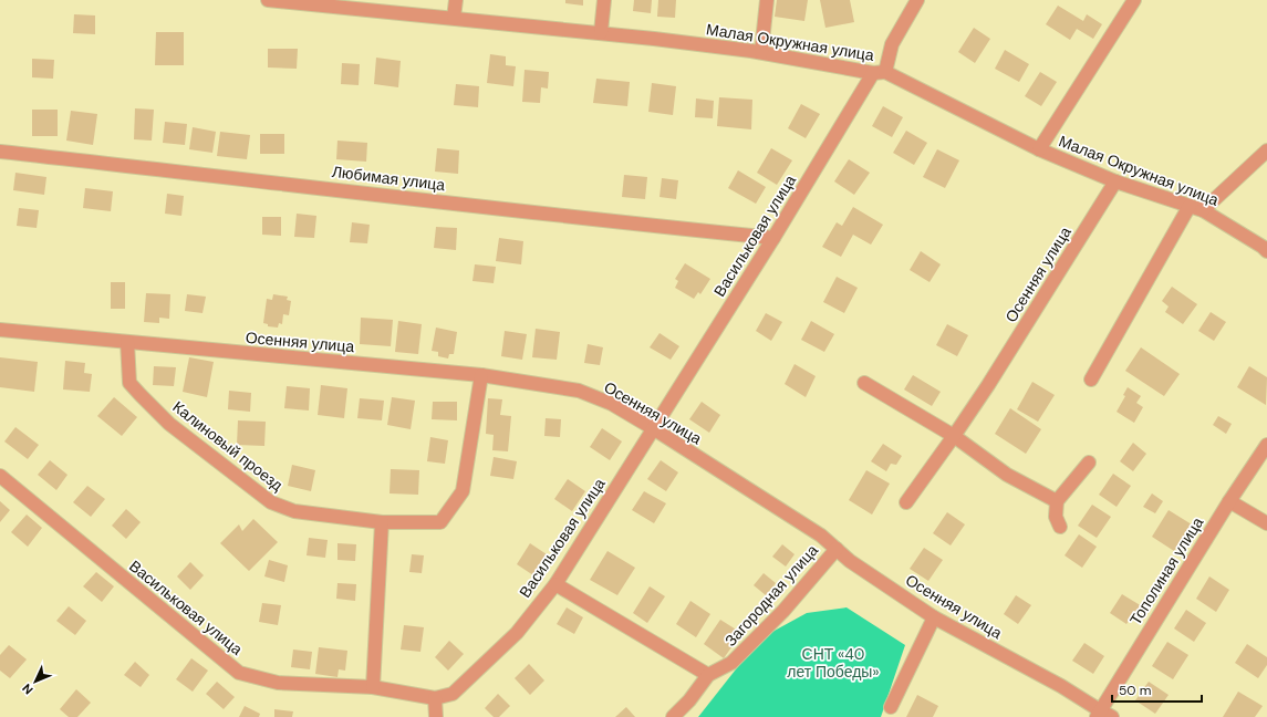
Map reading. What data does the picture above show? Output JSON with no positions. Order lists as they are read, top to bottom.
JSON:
{
  "streets": {
    "street": [
      "Малая Окружная улица",
      "Любимая улица",
      "Васильковая улица",
      "Осенняя улица",
      "Калиновый проезд",
      "Тополиная улица",
      "Загородная улица"
    ]
  },
  "crossings": [
    ["Малая Окружная улица", "Васильковая улица"],
    ["Малая Окружная улица", "Осенняя улица"],
    ["Любимая улица", "Васильковая улица"],
    ["Васильковая улица", "Осенняя улица"],
    ["Осенняя улица", "Калиновый проезд"],
    ["Осенняя улица", "Тополиная улица"],
    ["Осенняя улица", "Загородная улица"]
  ],
  "parks": ["СНТ «40 лет Победы»"],
  "scale_bar": "50 m",
  "north": "bottom left"
}
